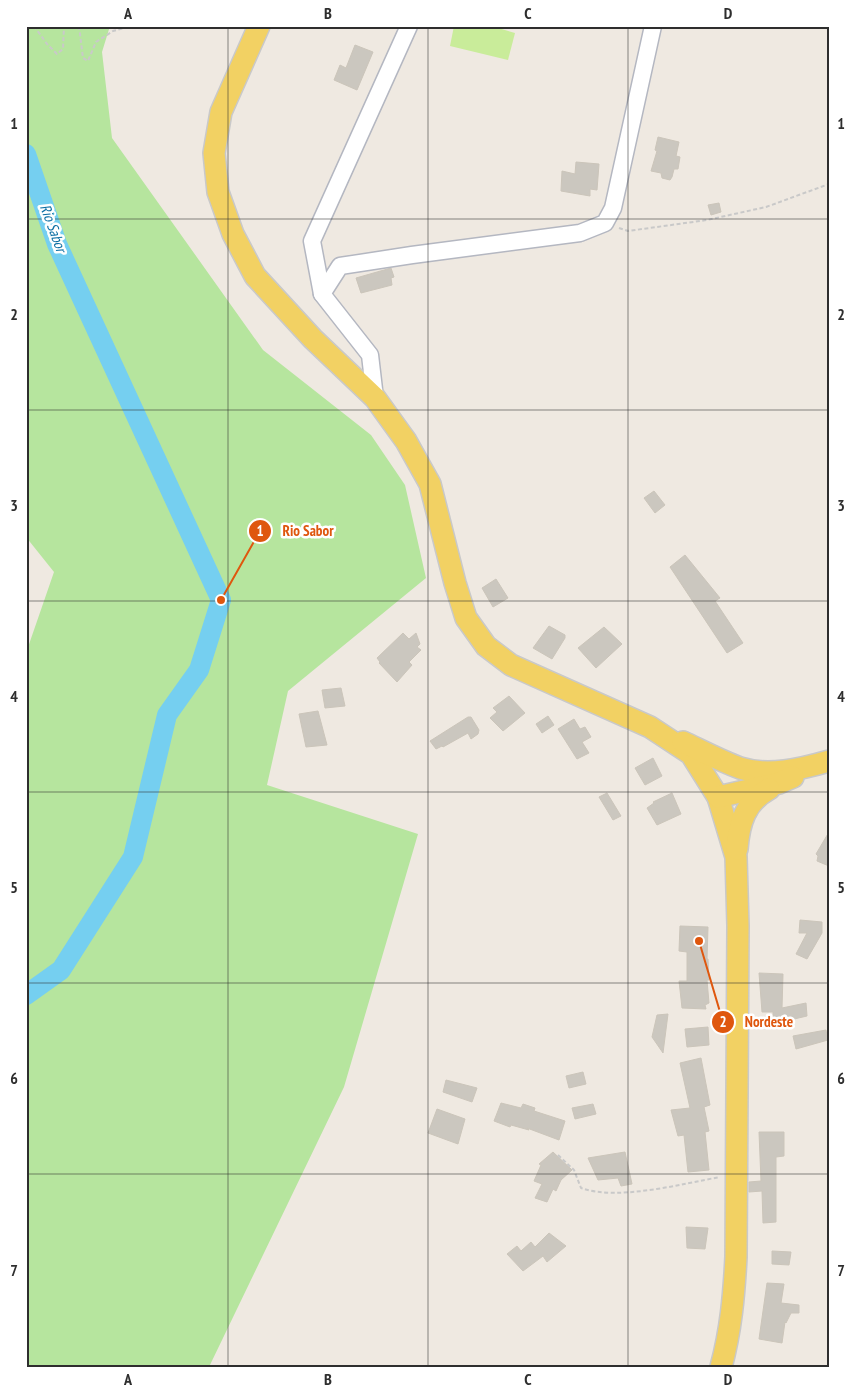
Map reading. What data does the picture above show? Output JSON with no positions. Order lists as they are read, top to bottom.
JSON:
{
  "water": ["Rio Sabor"],
  "places": ["Rio Sabor", "Nordeste"],
  "grid": {
    "columns": [
      "A",
      "B",
      "C",
      "D"
    ],
    "rows": [
      "1",
      "2",
      "3",
      "4",
      "5",
      "6",
      "7"
    ]
  }
}
